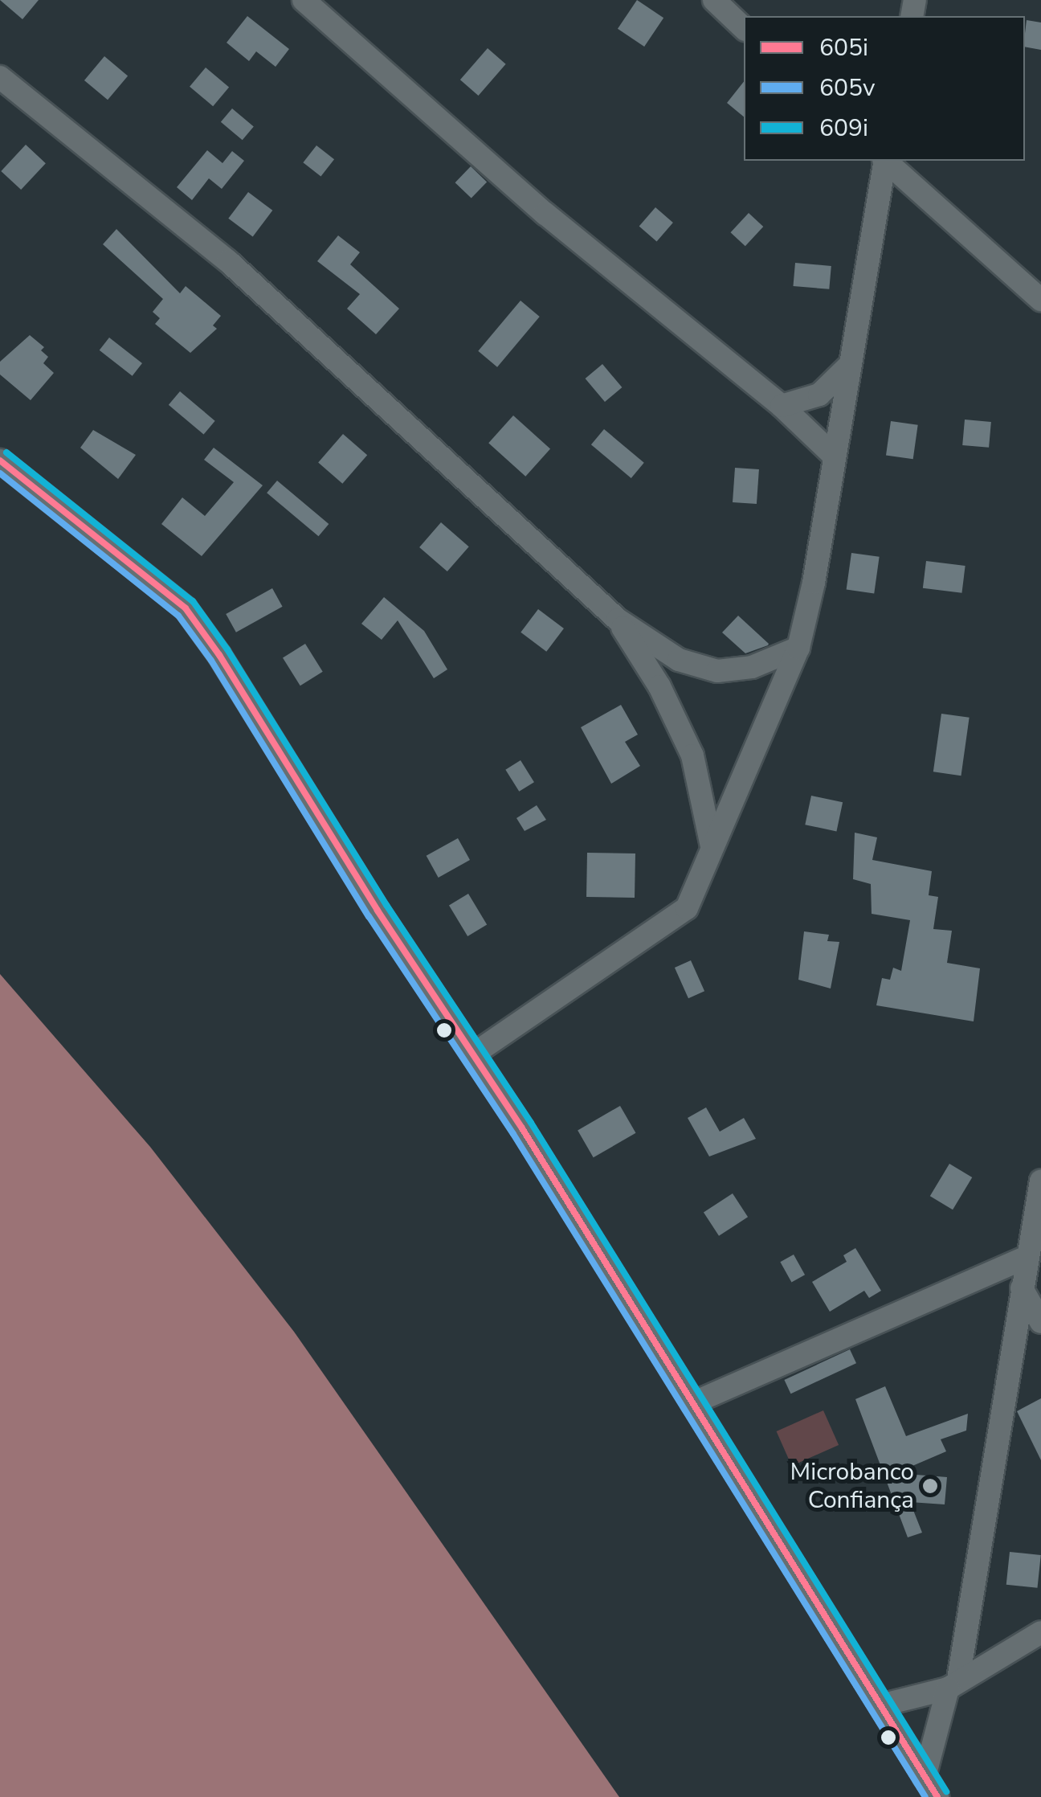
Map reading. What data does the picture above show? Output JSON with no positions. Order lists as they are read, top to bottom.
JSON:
{
  "places": ["Microbanco Confiança"],
  "lines": ["transit line 609i", "transit line 605i", "transit line 605v"],
  "legend": ["605i", "605v", "609i"]
}
